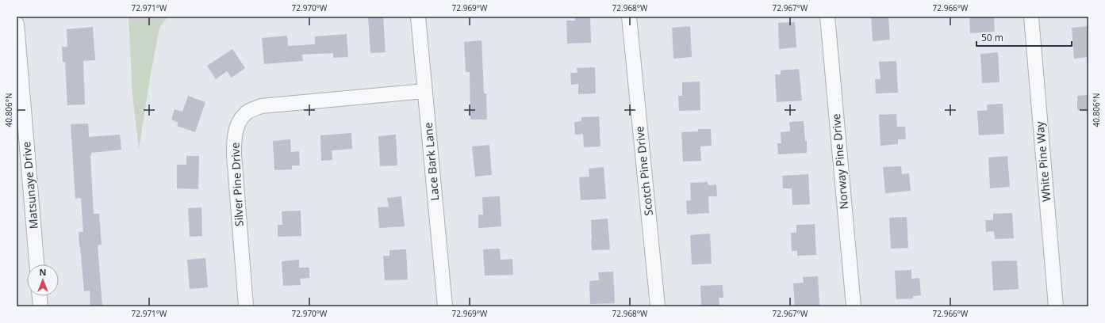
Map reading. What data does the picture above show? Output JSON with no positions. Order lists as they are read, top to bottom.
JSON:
{
  "streets": {
    "street": [
      "Lace Bark Lane",
      "Norway Pine Drive",
      "White Pine Way",
      "Scotch Pine Drive",
      "Silver Pine Drive",
      "Matsunaye Drive"
    ]
  },
  "crossings": [
    ["Lace Bark Lane", "Silver Pine Drive"]
  ],
  "scale_bar": "50 m",
  "north": "top",
  "coordinates": [
    "72.971°W",
    "72.970°W",
    "72.969°W",
    "72.968°W",
    "72.967°W",
    "72.966°W",
    "40.806°N"
  ]
}
